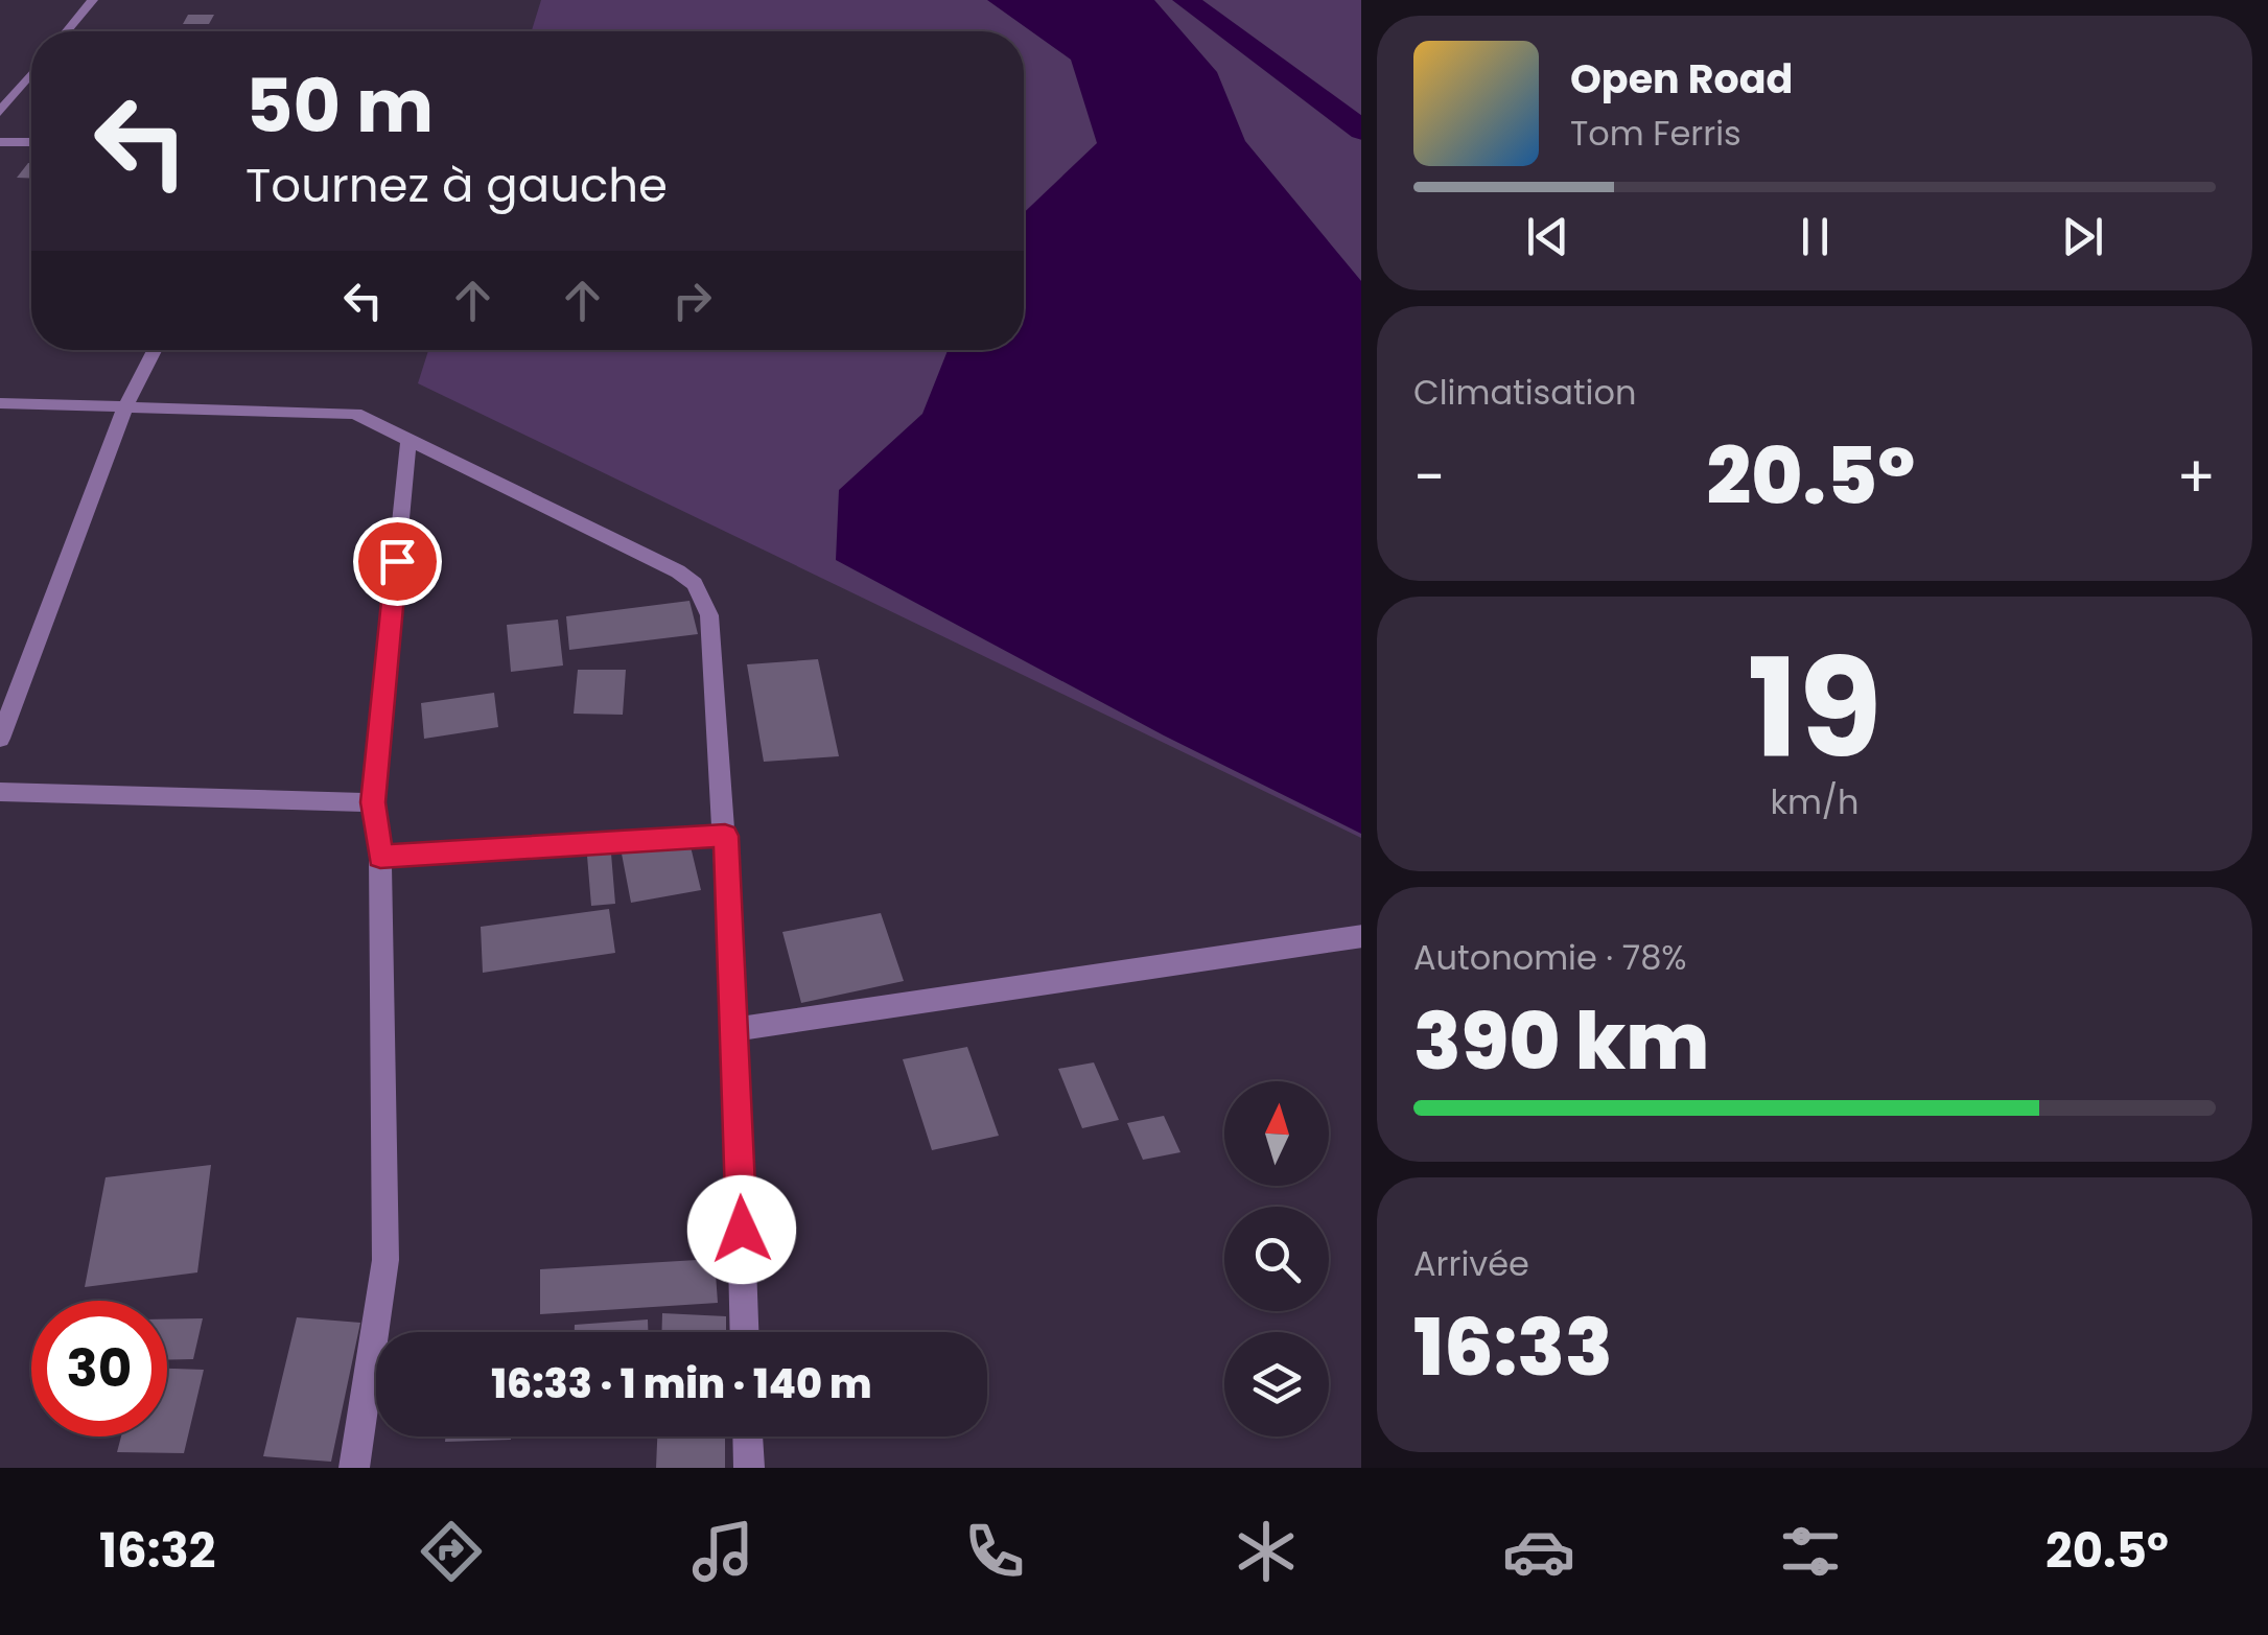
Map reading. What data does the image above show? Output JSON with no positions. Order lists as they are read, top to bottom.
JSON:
{
  "north": "top",
  "page": {
    "turn": ["50 m", "Tournez à gauche"],
    "song": ["Open Road", "Tom Ferris"],
    "tile": [
      "Climatisation",
      ["19", "km/h"],
      ["Autonomie · 78%", "390 km"],
      ["Arrivée", "16:33"]
    ],
    "heat": ["−", "20.5°", "+"],
    "limit": "30",
    "trip": "16:33 · 1 min · 140 m",
    "tabs": ["16:32", "20.5°"]
  }
}
